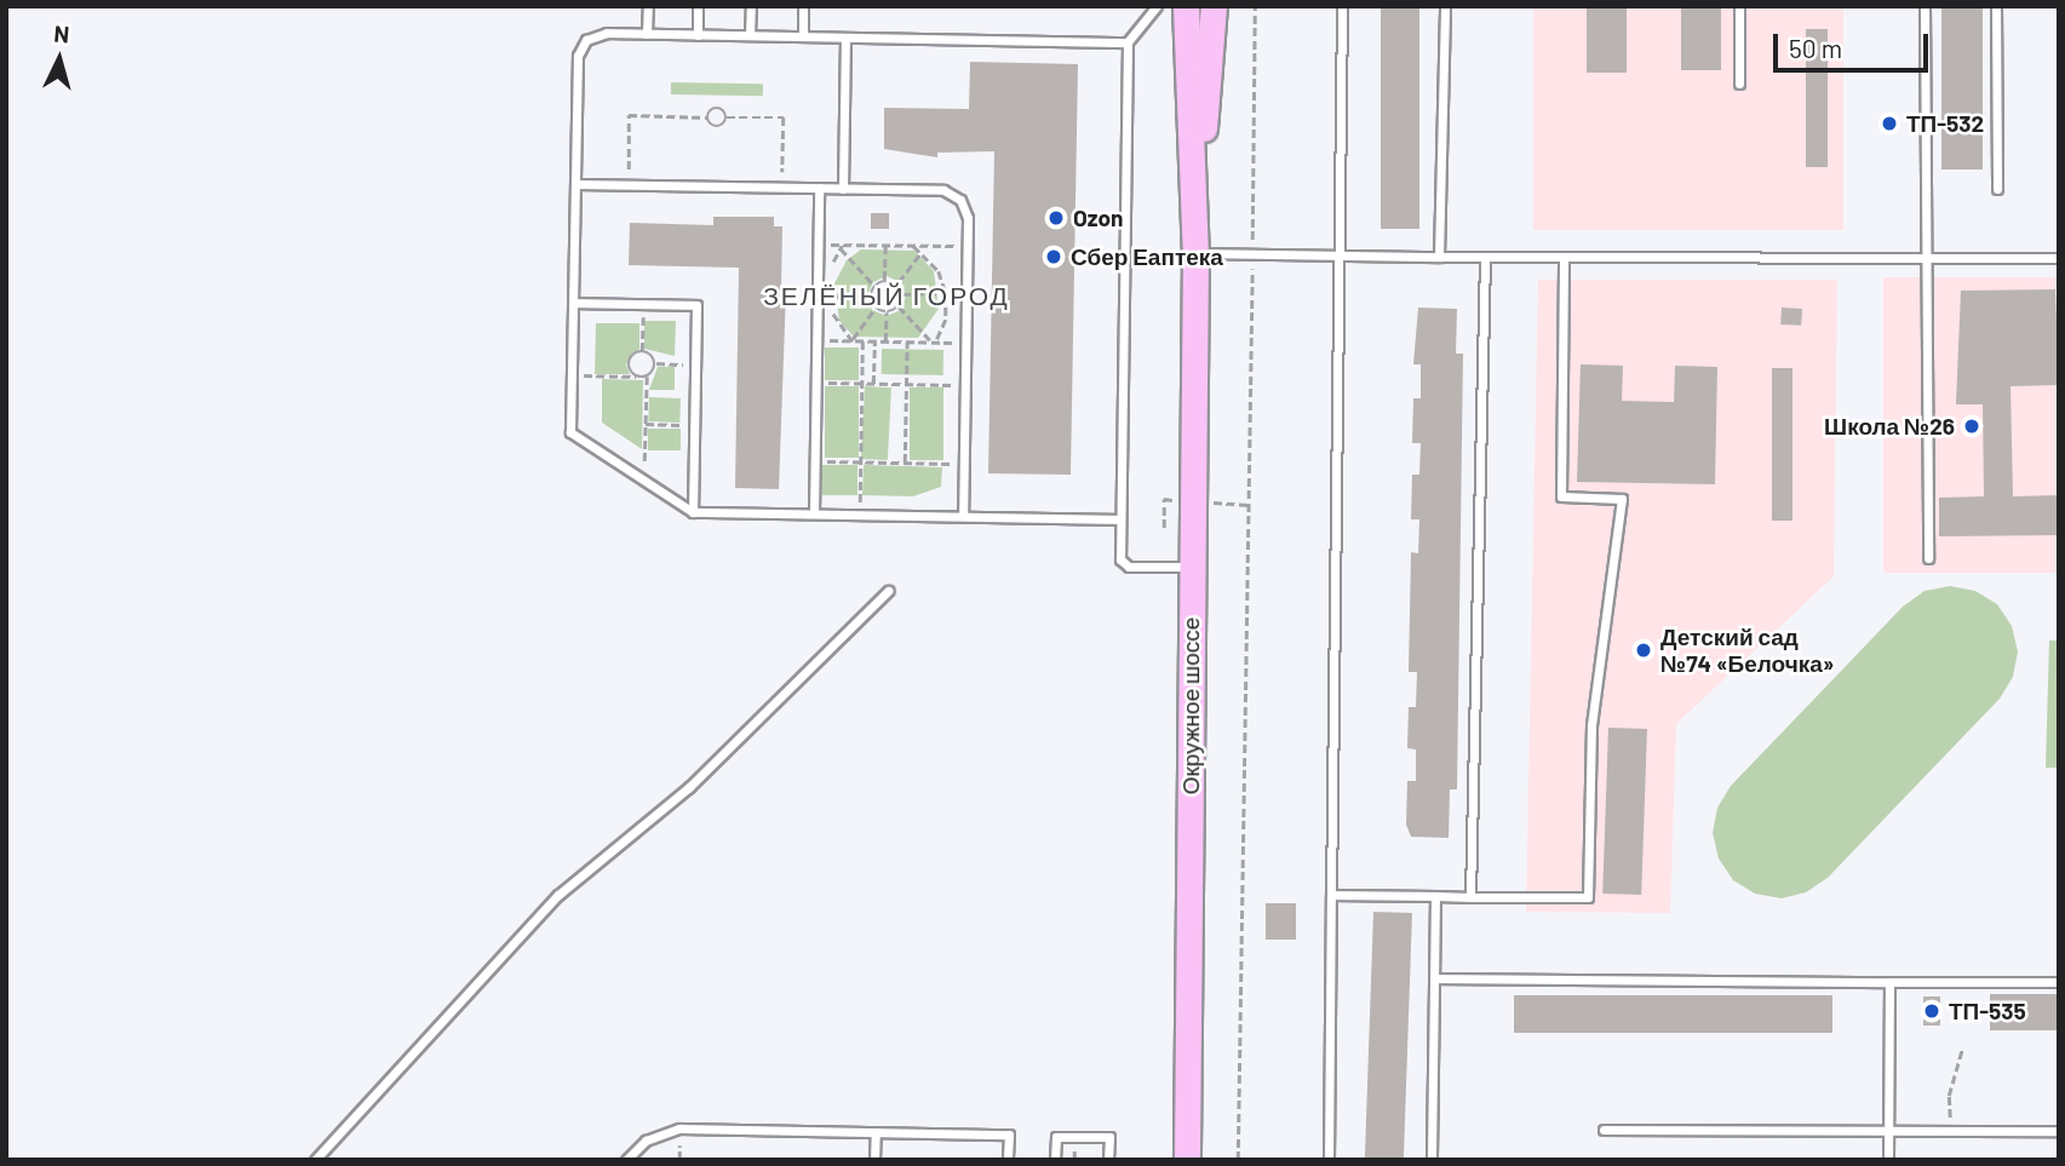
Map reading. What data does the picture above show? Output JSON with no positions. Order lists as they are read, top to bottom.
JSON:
{
  "streets": {
    "main road": ["Окружное шоссе"]
  },
  "districts": ["ЗЕЛЁНЫЙ ГОРОД"],
  "places": [
    "ТП-532",
    "Ozon",
    "Сбер Еаптека",
    "Школа №26",
    "Детский сад №74 «Белочка»",
    "ТП-535"
  ],
  "scale_bar": "50 m",
  "north": "top"
}
